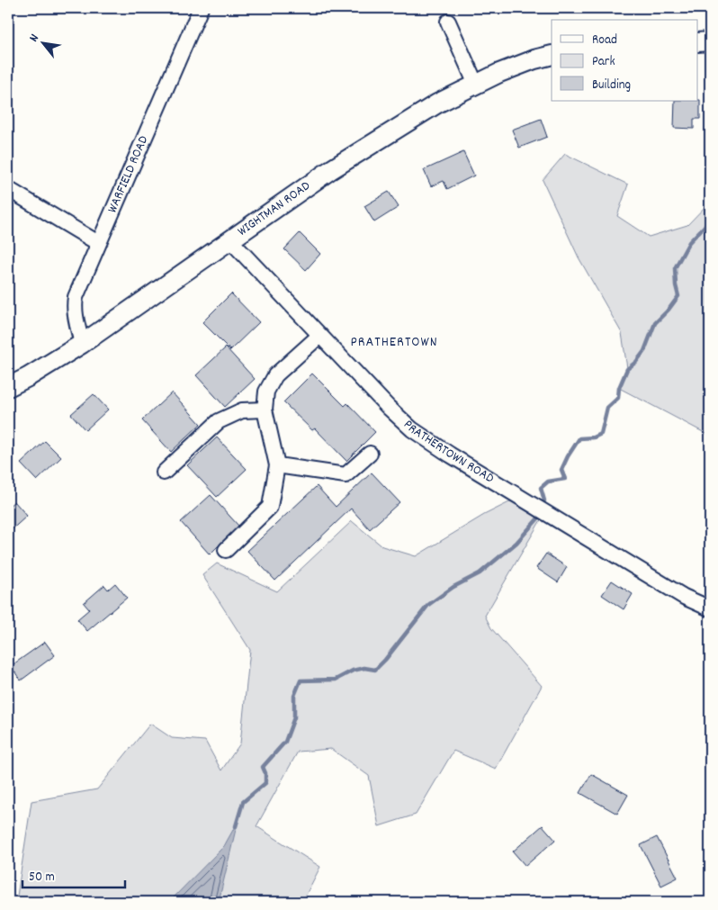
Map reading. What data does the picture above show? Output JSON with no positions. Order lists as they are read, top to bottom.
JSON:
{
  "streets": {
    "main road": ["WIGHTMAN ROAD"],
    "street": ["WARFIELD ROAD", "PRATHERTOWN ROAD"]
  },
  "crossings": [
    ["WARFIELD ROAD", "WIGHTMAN ROAD"],
    ["WIGHTMAN ROAD", "PRATHERTOWN ROAD"]
  ],
  "districts": ["PRATHERTOWN"],
  "legend": ["Road", "Park", "Building"],
  "scale_bar": "50 m",
  "north": "top left"
}
